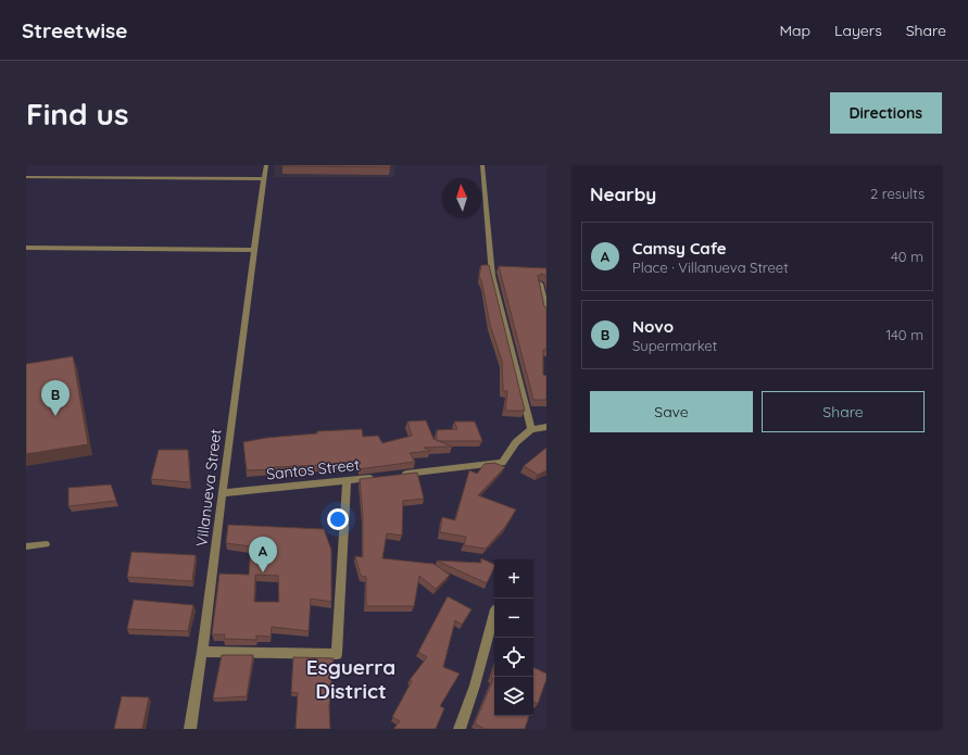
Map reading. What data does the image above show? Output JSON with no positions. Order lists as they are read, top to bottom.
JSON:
{
  "streets": {
    "street": ["Santos Street", "Villanueva Street"]
  },
  "crossings": [
    ["Santos Street", "Villanueva Street"]
  ],
  "districts": ["Esguerra District"],
  "north": "top",
  "page": {
    "header": "Streetwise",
    "nav": ["Map", "Layers", "Share"],
    "buttons": [
      "Directions",
      ["Save", "Share"]
    ],
    "title": "Find us",
    "heading": ["Nearby", "2 results"],
    "list": [
      {
        "mark": "A",
        "name": "Camsy Cafe",
        "note": "Place · Villanueva Street",
        "value": "40 m"
      },
      {
        "mark": "B",
        "name": "Novo",
        "note": "Supermarket",
        "value": "140 m"
      }
    ],
    "pins": ["B", "A"],
    "map_buttons": ["+", "−"]
  }
}
